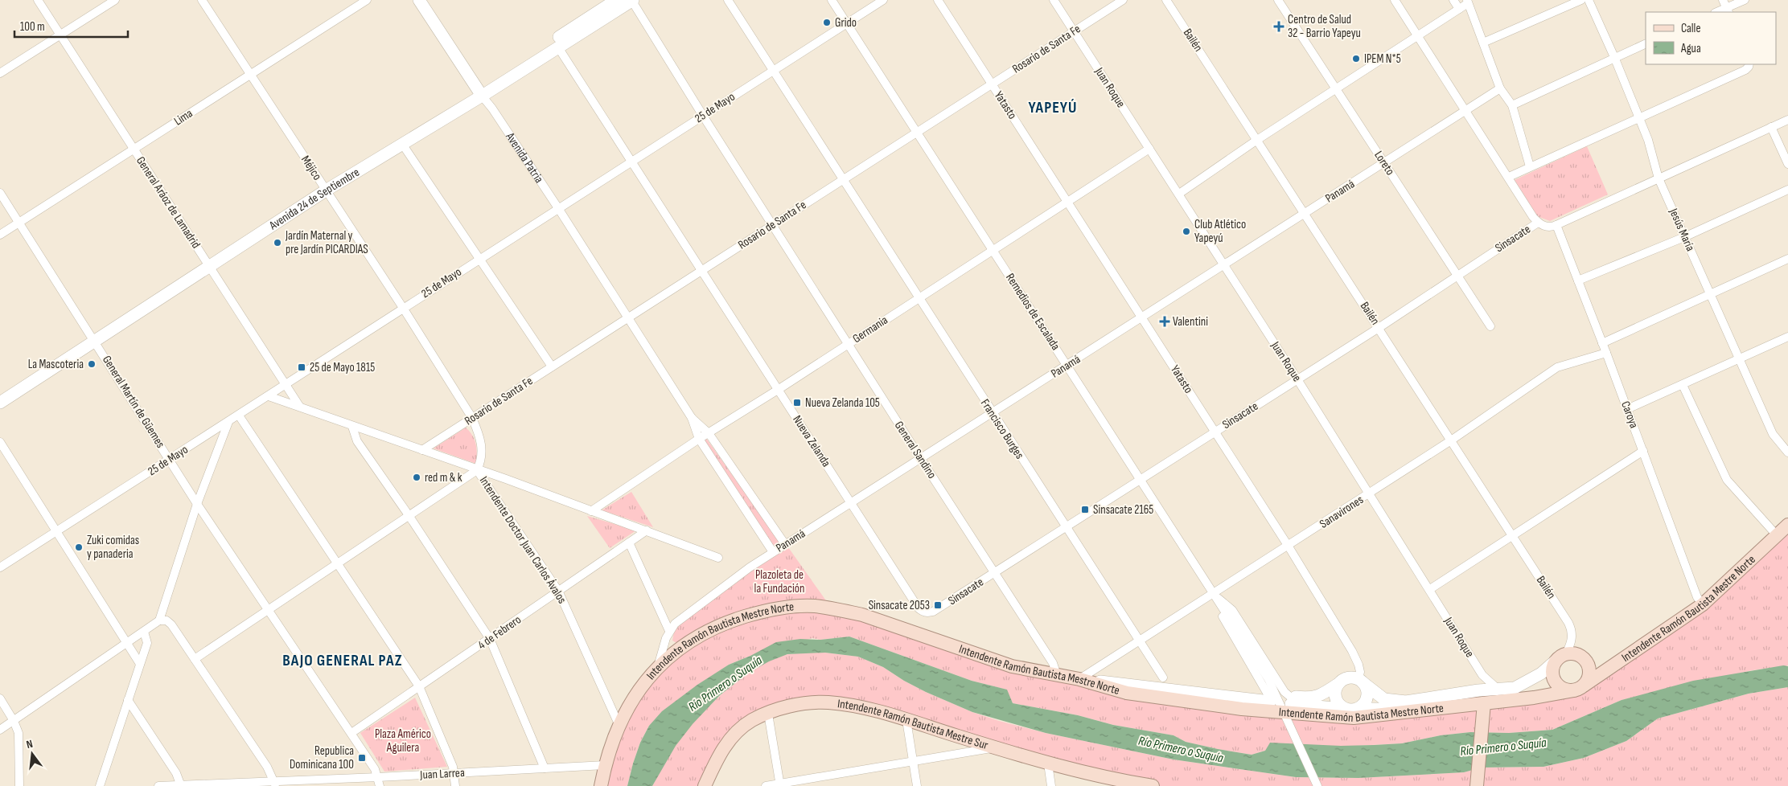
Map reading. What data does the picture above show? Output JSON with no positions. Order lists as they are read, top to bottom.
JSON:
{
  "streets": {
    "main road": [
      "Avenida Patria",
      "Avenida 24 de Septiembre",
      "Intendente Ramón Bautista Mestre Norte",
      "Intendente Ramón Bautista Mestre Sur"
    ],
    "street": [
      "Bailén",
      "Rosario de Santa Fe",
      "Juan Roque",
      "Yatasto",
      "25 de Mayo",
      "Lima",
      "Loreto",
      "Méjico",
      "Panamá",
      "General Aráoz de Lamadrid",
      "Jesús María",
      "Sinsacate",
      "Remedios de Escalada",
      "Germania",
      "General Martín de Güemes",
      "Caroya",
      "Francisco Burges",
      "Nueva Zelanda",
      "General Sandino",
      "Sanavirones",
      "Intendente Doctor Juan Carlos Ávalos",
      "4 de Febrero",
      "Juan Larrea"
    ]
  },
  "crossings": [
    ["Bailén", "Panamá"],
    ["Bailén", "Sinsacate"],
    ["Bailén", "Sanavirones"],
    ["Bailén", "Intendente Ramón Bautista Mestre Norte"],
    ["Rosario de Santa Fe", "Juan Roque"],
    ["Rosario de Santa Fe", "Yatasto"],
    ["Rosario de Santa Fe", "Avenida Patria"],
    ["Rosario de Santa Fe", "Méjico"],
    ["Rosario de Santa Fe", "Remedios de Escalada"],
    ["Rosario de Santa Fe", "Francisco Burges"],
    ["Rosario de Santa Fe", "Nueva Zelanda"],
    ["Rosario de Santa Fe", "General Sandino"],
    ["Rosario de Santa Fe", "Intendente Doctor Juan Carlos Ávalos"],
    ["Juan Roque", "Panamá"],
    ["Juan Roque", "Sinsacate"],
    ["Juan Roque", "Germania"],
    ["Juan Roque", "Sanavirones"],
    ["Yatasto", "Panamá"],
    ["Yatasto", "Sinsacate"],
    ["Yatasto", "Germania"],
    ["Yatasto", "Sanavirones"],
    ["25 de Mayo", "Avenida Patria"],
    ["25 de Mayo", "Méjico"],
    ["25 de Mayo", "General Aráoz de Lamadrid"],
    ["25 de Mayo", "Remedios de Escalada"],
    ["25 de Mayo", "General Martín de Güemes"],
    ["25 de Mayo", "Francisco Burges"],
    ["25 de Mayo", "Nueva Zelanda"],
    ["25 de Mayo", "General Sandino"],
    ["Lima", "Méjico"],
    ["Lima", "General Aráoz de Lamadrid"],
    ["Lima", "General Martín de Güemes"],
    ["Avenida Patria", "Avenida 24 de Septiembre"],
    ["Loreto", "Panamá"],
    ["Loreto", "Sinsacate"],
    ["Méjico", "Avenida 24 de Septiembre"],
    ["Méjico", "Intendente Doctor Juan Carlos Ávalos"],
    ["Panamá", "Remedios de Escalada"],
    ["Panamá", "Francisco Burges"],
    ["Panamá", "Nueva Zelanda"],
    ["Panamá", "General Sandino"],
    ["Panamá", "Intendente Ramón Bautista Mestre Norte"],
    ["Avenida 24 de Septiembre", "General Aráoz de Lamadrid"],
    ["Avenida 24 de Septiembre", "General Martín de Güemes"],
    ["Avenida 24 de Septiembre", "Nueva Zelanda"],
    ["Avenida 24 de Septiembre", "General Sandino"],
    ["Sinsacate", "Remedios de Escalada"],
    ["Sinsacate", "Caroya"],
    ["Sinsacate", "Francisco Burges"],
    ["Sinsacate", "Nueva Zelanda"],
    ["Sinsacate", "General Sandino"],
    ["Remedios de Escalada", "Germania"],
    ["Remedios de Escalada", "Sanavirones"],
    ["Remedios de Escalada", "Intendente Ramón Bautista Mestre Norte"],
    ["Germania", "Francisco Burges"],
    ["Germania", "Nueva Zelanda"],
    ["Germania", "General Sandino"],
    ["General Martín de Güemes", "4 de Febrero"],
    ["General Martín de Güemes", "Juan Larrea"],
    ["Caroya", "Sanavirones"],
    ["Caroya", "Intendente Ramón Bautista Mestre Norte"],
    ["Francisco Burges", "Sanavirones"],
    ["General Sandino", "Intendente Ramón Bautista Mestre Norte"],
    ["Sanavirones", "Intendente Ramón Bautista Mestre Norte"],
    ["Intendente Doctor Juan Carlos Ávalos", "Intendente Ramón Bautista Mestre Norte"],
    ["Intendente Doctor Juan Carlos Ávalos", "4 de Febrero"],
    ["Intendente Ramón Bautista Mestre Norte", "Juan Larrea"]
  ],
  "districts": ["YAPEYÚ", "BAJO GENERAL PAZ"],
  "water": ["Río Primero o Suquía"],
  "parks": ["Plazoleta de la Fundación", "Plaza Américo Aguilera"],
  "places": {
    "other": [
      "Grido",
      "IPEM N*5",
      "Club Atlético Yapeyú",
      "Jardín Maternal y pre Jardín PICARDIAS",
      "La Mascoteria",
      "red m & k",
      "Zuki comidas y panaderia"
    ],
    "health": ["Centro de Salud 32 - Barrio Yapeyu", "Valentini"],
    "transit": [
      "25 de Mayo 1815",
      "Nueva Zelanda 105",
      "Sinsacate 2165",
      "Sinsacate 2053",
      "Republica Dominicana 100"
    ]
  },
  "legend": ["Calle", "Agua"],
  "scale_bar": "100 m",
  "north": "top"
}
